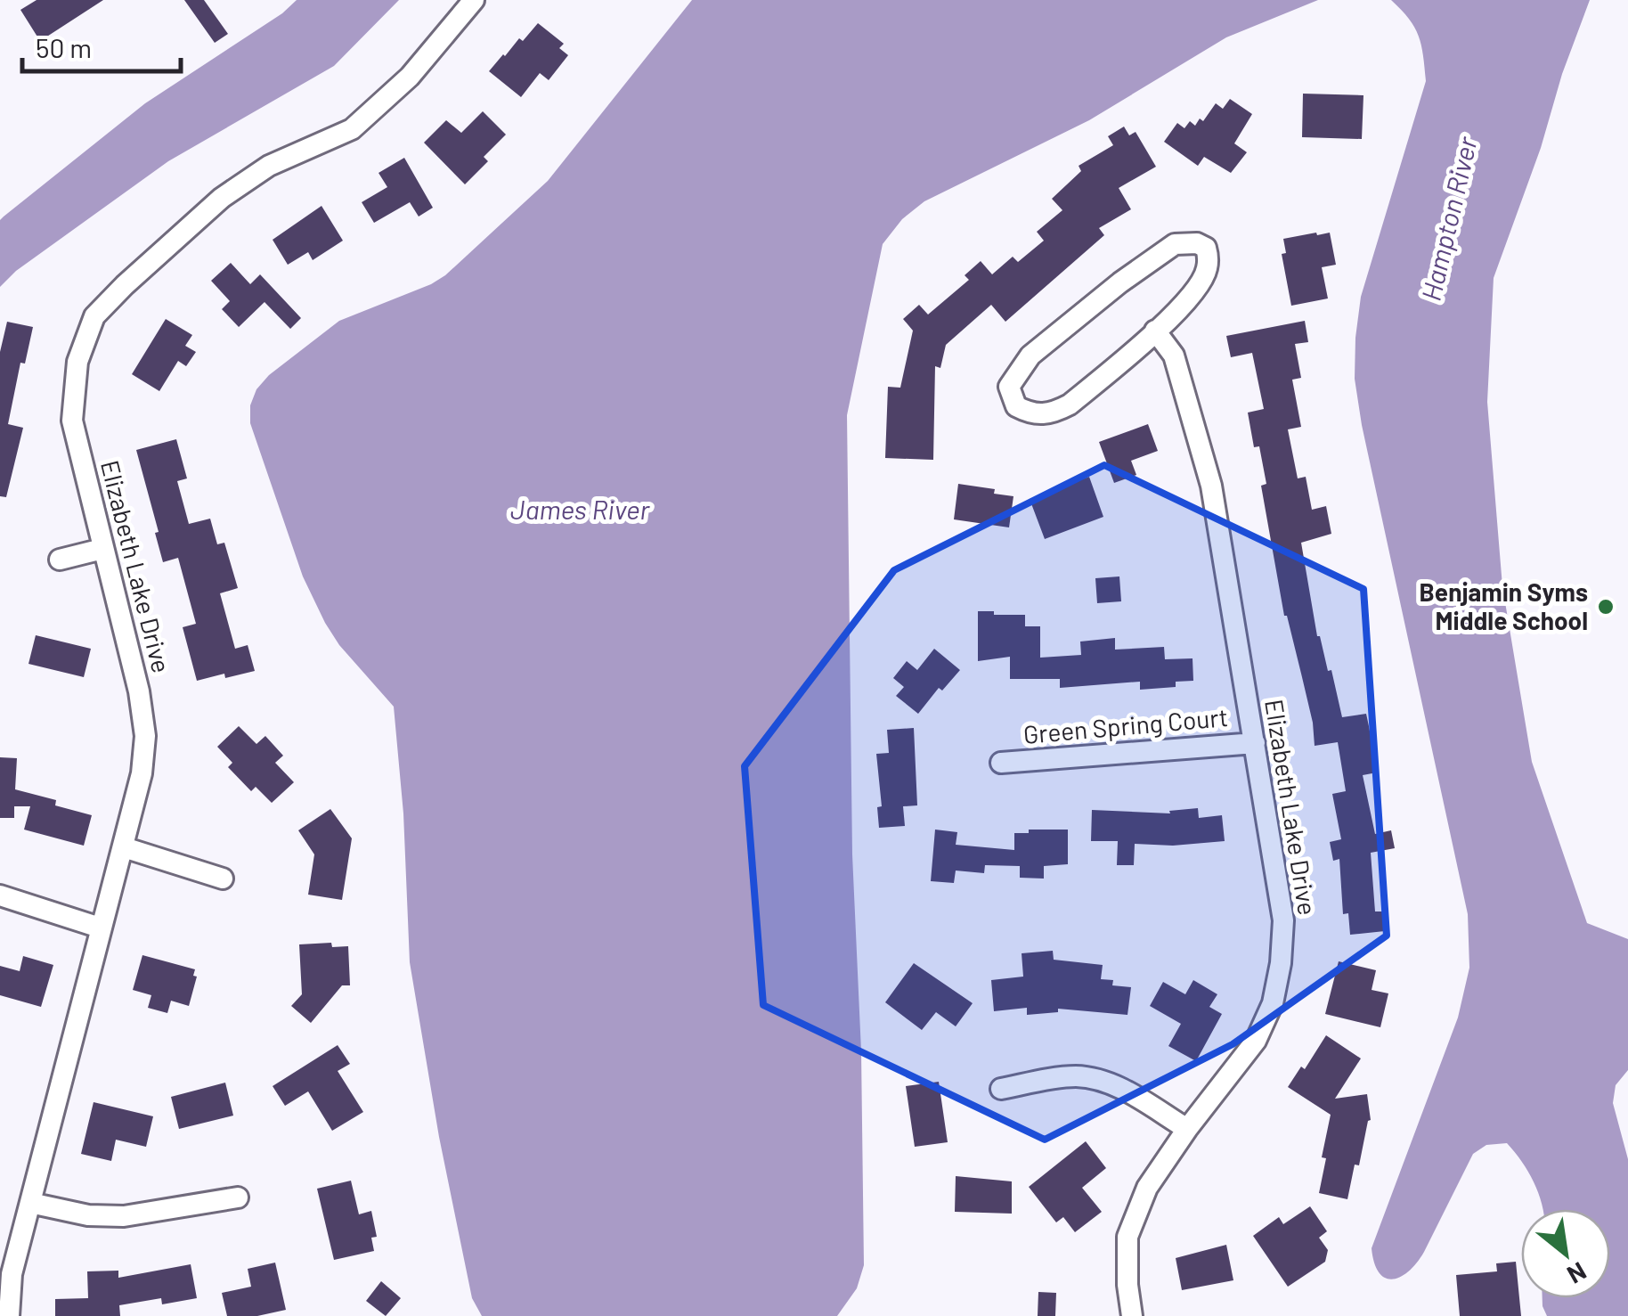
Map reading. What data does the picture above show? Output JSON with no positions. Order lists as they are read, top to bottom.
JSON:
{
  "streets": {
    "street": ["Elizabeth Lake Drive", "Green Spring Court"]
  },
  "crossings": [
    ["Elizabeth Lake Drive", "Green Spring Court"]
  ],
  "water": ["Hampton River", "James River"],
  "places": ["Benjamin Syms Middle School"],
  "scale_bar": "50 m",
  "north": "bottom right"
}
